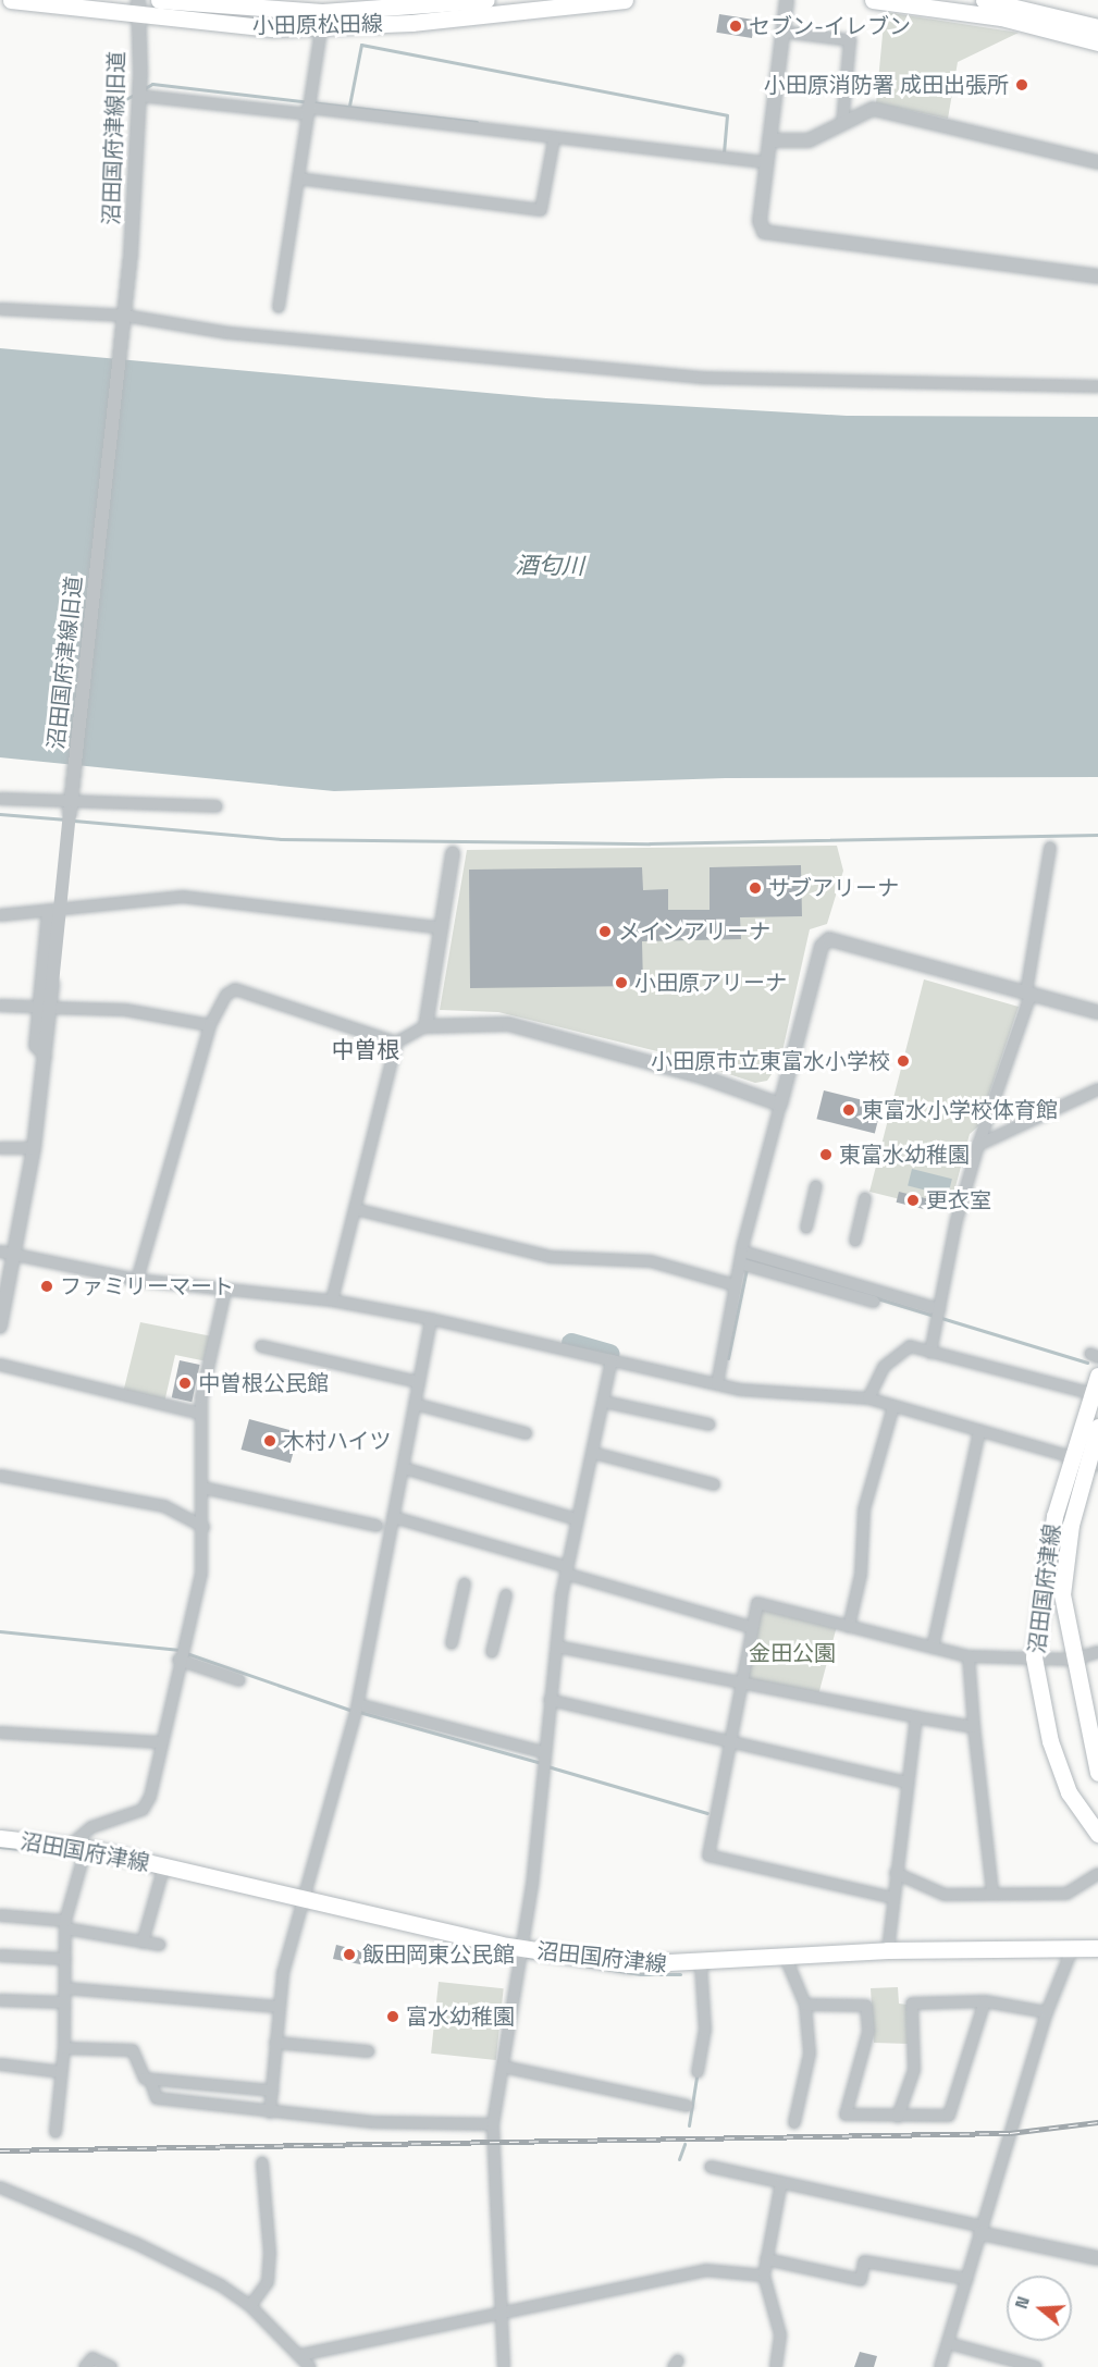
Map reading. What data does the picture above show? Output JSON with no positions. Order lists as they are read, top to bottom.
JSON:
{
  "streets": {
    "main road": ["小田原松田線", "沼田国府津線"],
    "street": ["沼田国府津線旧道"]
  },
  "crossings": [
    ["小田原松田線", "沼田国府津線旧道"]
  ],
  "districts": ["中曽根"],
  "water": ["酒匂川"],
  "parks": ["金田公園"],
  "places": [
    "セブン-イレブン",
    "小田原消防署 成田出張所",
    "サブアリーナ",
    "メインアリーナ",
    "小田原アリーナ",
    "小田原市立東富水小学校",
    "東富水小学校体育館",
    "東富水幼稚園",
    "更衣室",
    "ファミリーマート",
    "中曽根公民館",
    "木村ハイツ",
    "飯田岡東公民館",
    "富水幼稚園"
  ],
  "north": "left"
}
